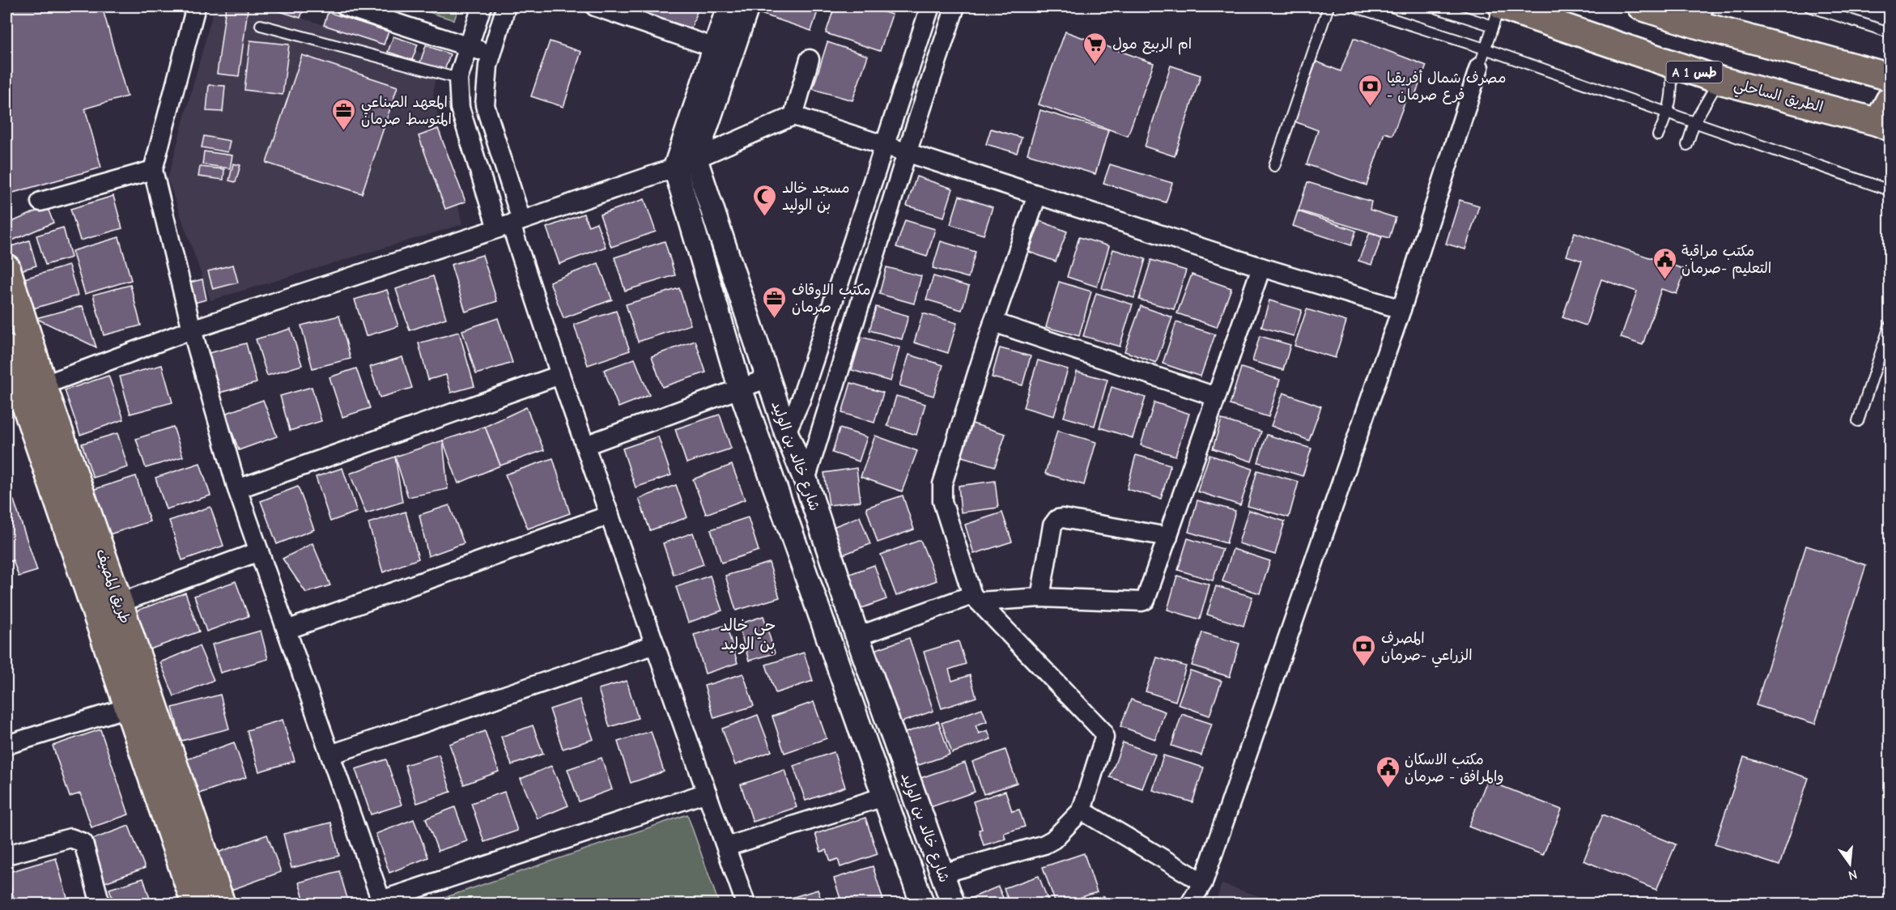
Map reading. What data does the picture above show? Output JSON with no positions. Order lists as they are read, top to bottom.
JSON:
{
  "streets": {
    "main road": ["A 1 طس", "الطريق الساحلي", "طريق المصيف"],
    "street": ["شارع خالد بن الوليد"]
  },
  "districts": ["حي خالد بن الوليد"],
  "places": {
    "supermarket": ["ام الربيع مول"],
    "bank": ["مصرف شمال أفريقيا - فرع صرمان", "المصرف الزراعي -صرمان"],
    "office": ["المعهد الصناعي المتوسط صرمان", "مكتب الاوقاف صرمان"],
    "mosque": ["مسجد خالد بن الوليد"],
    "public building": ["مكتب مراقبة التعليم -صرمان", "مكتب الاسكان والمرافق - صرمان"]
  },
  "north": "bottom"
}
